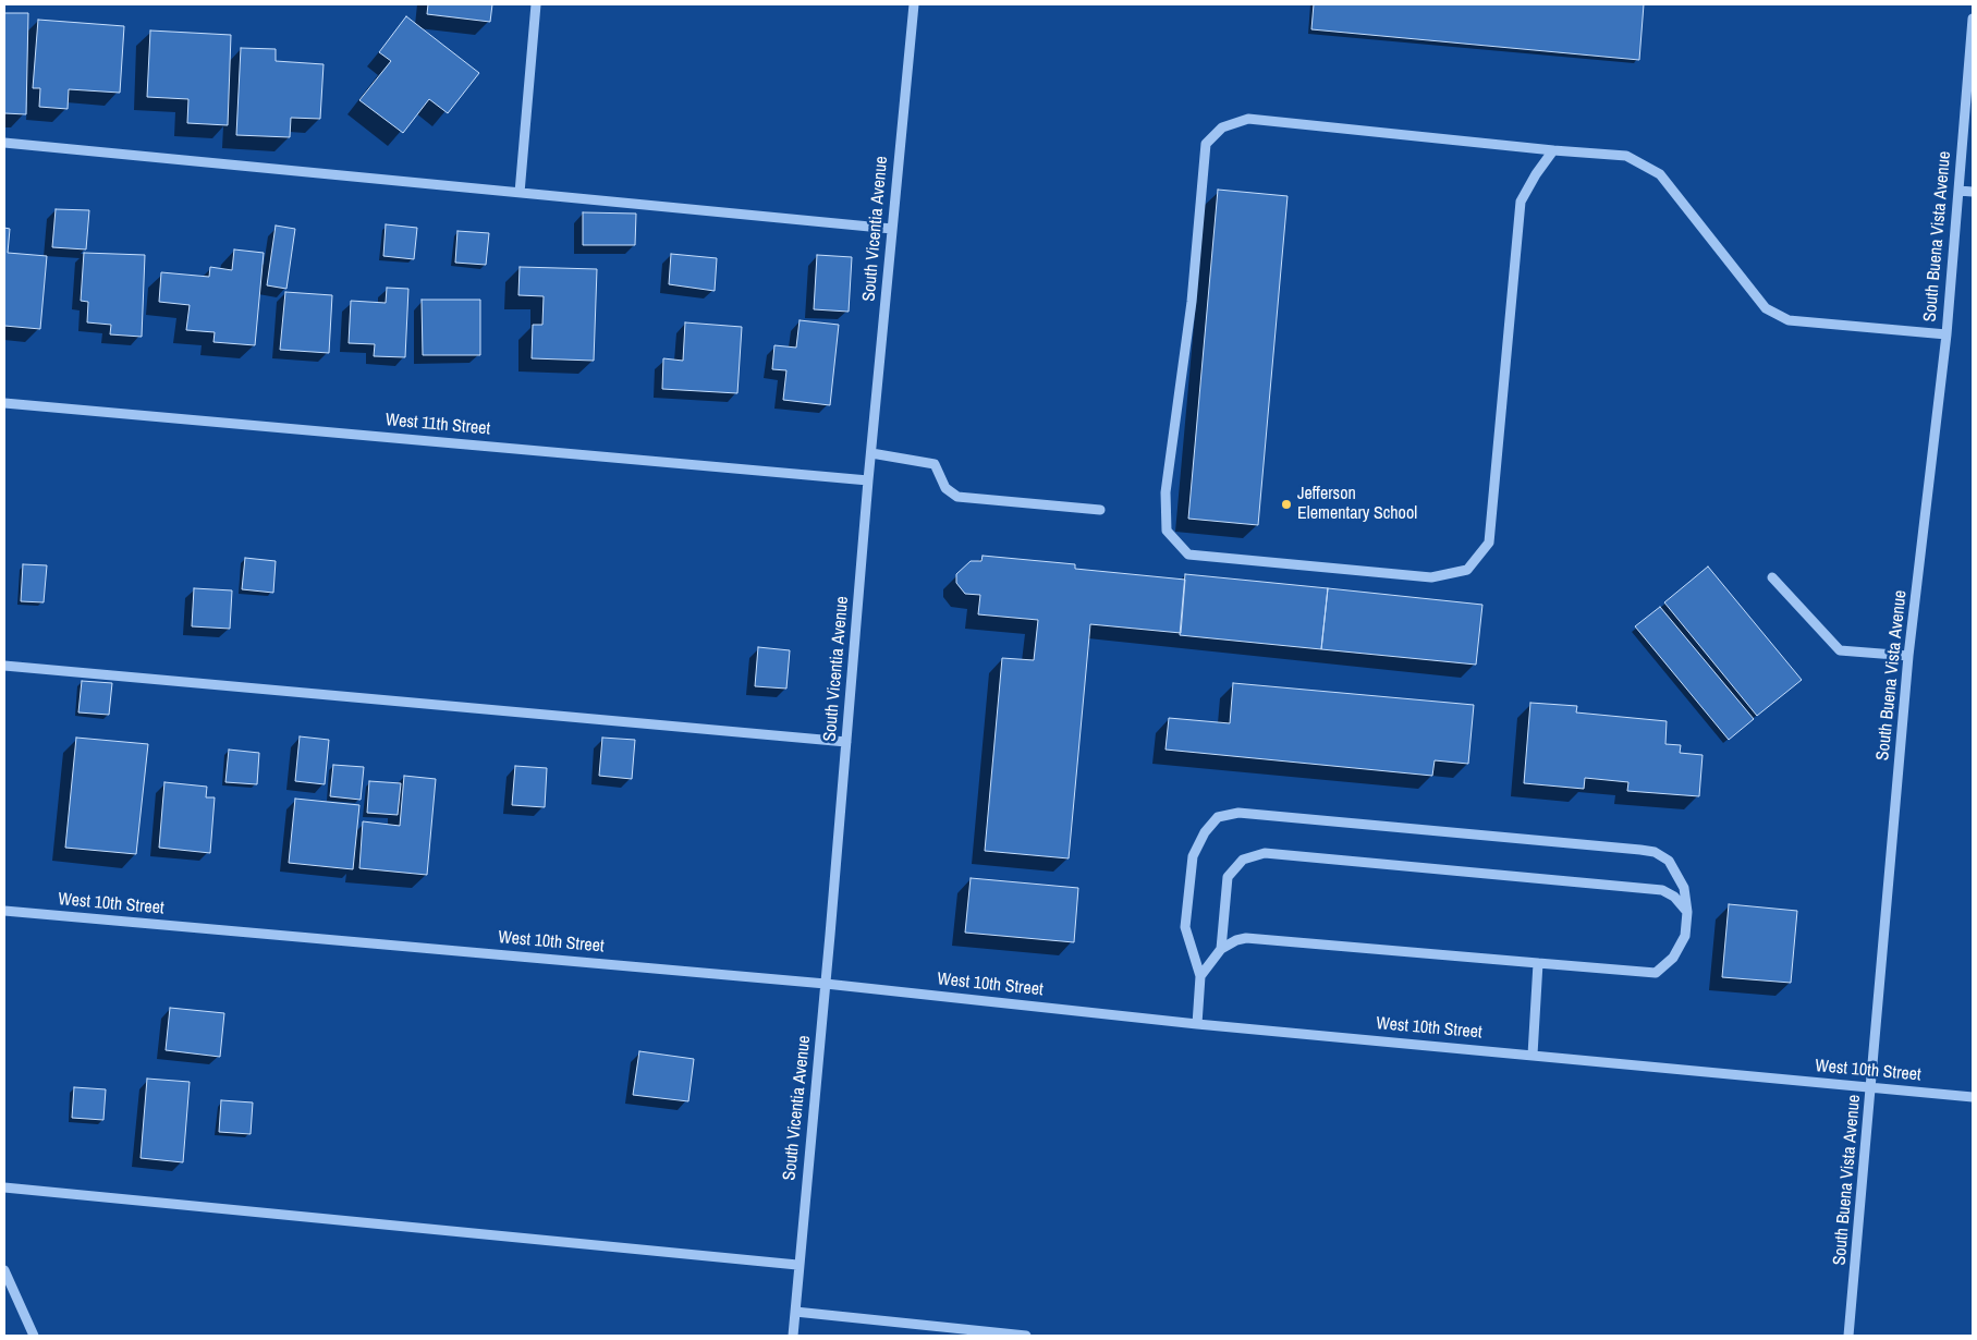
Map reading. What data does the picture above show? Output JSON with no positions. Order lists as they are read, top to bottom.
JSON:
{
  "streets": {
    "street": [
      "South Vicentia Avenue",
      "South Buena Vista Avenue",
      "West 11th Street",
      "West 10th Street"
    ]
  },
  "crossings": [
    ["South Vicentia Avenue", "West 11th Street"],
    ["South Vicentia Avenue", "West 10th Street"],
    ["South Buena Vista Avenue", "West 10th Street"]
  ],
  "places": ["Jefferson Elementary School"]
}
